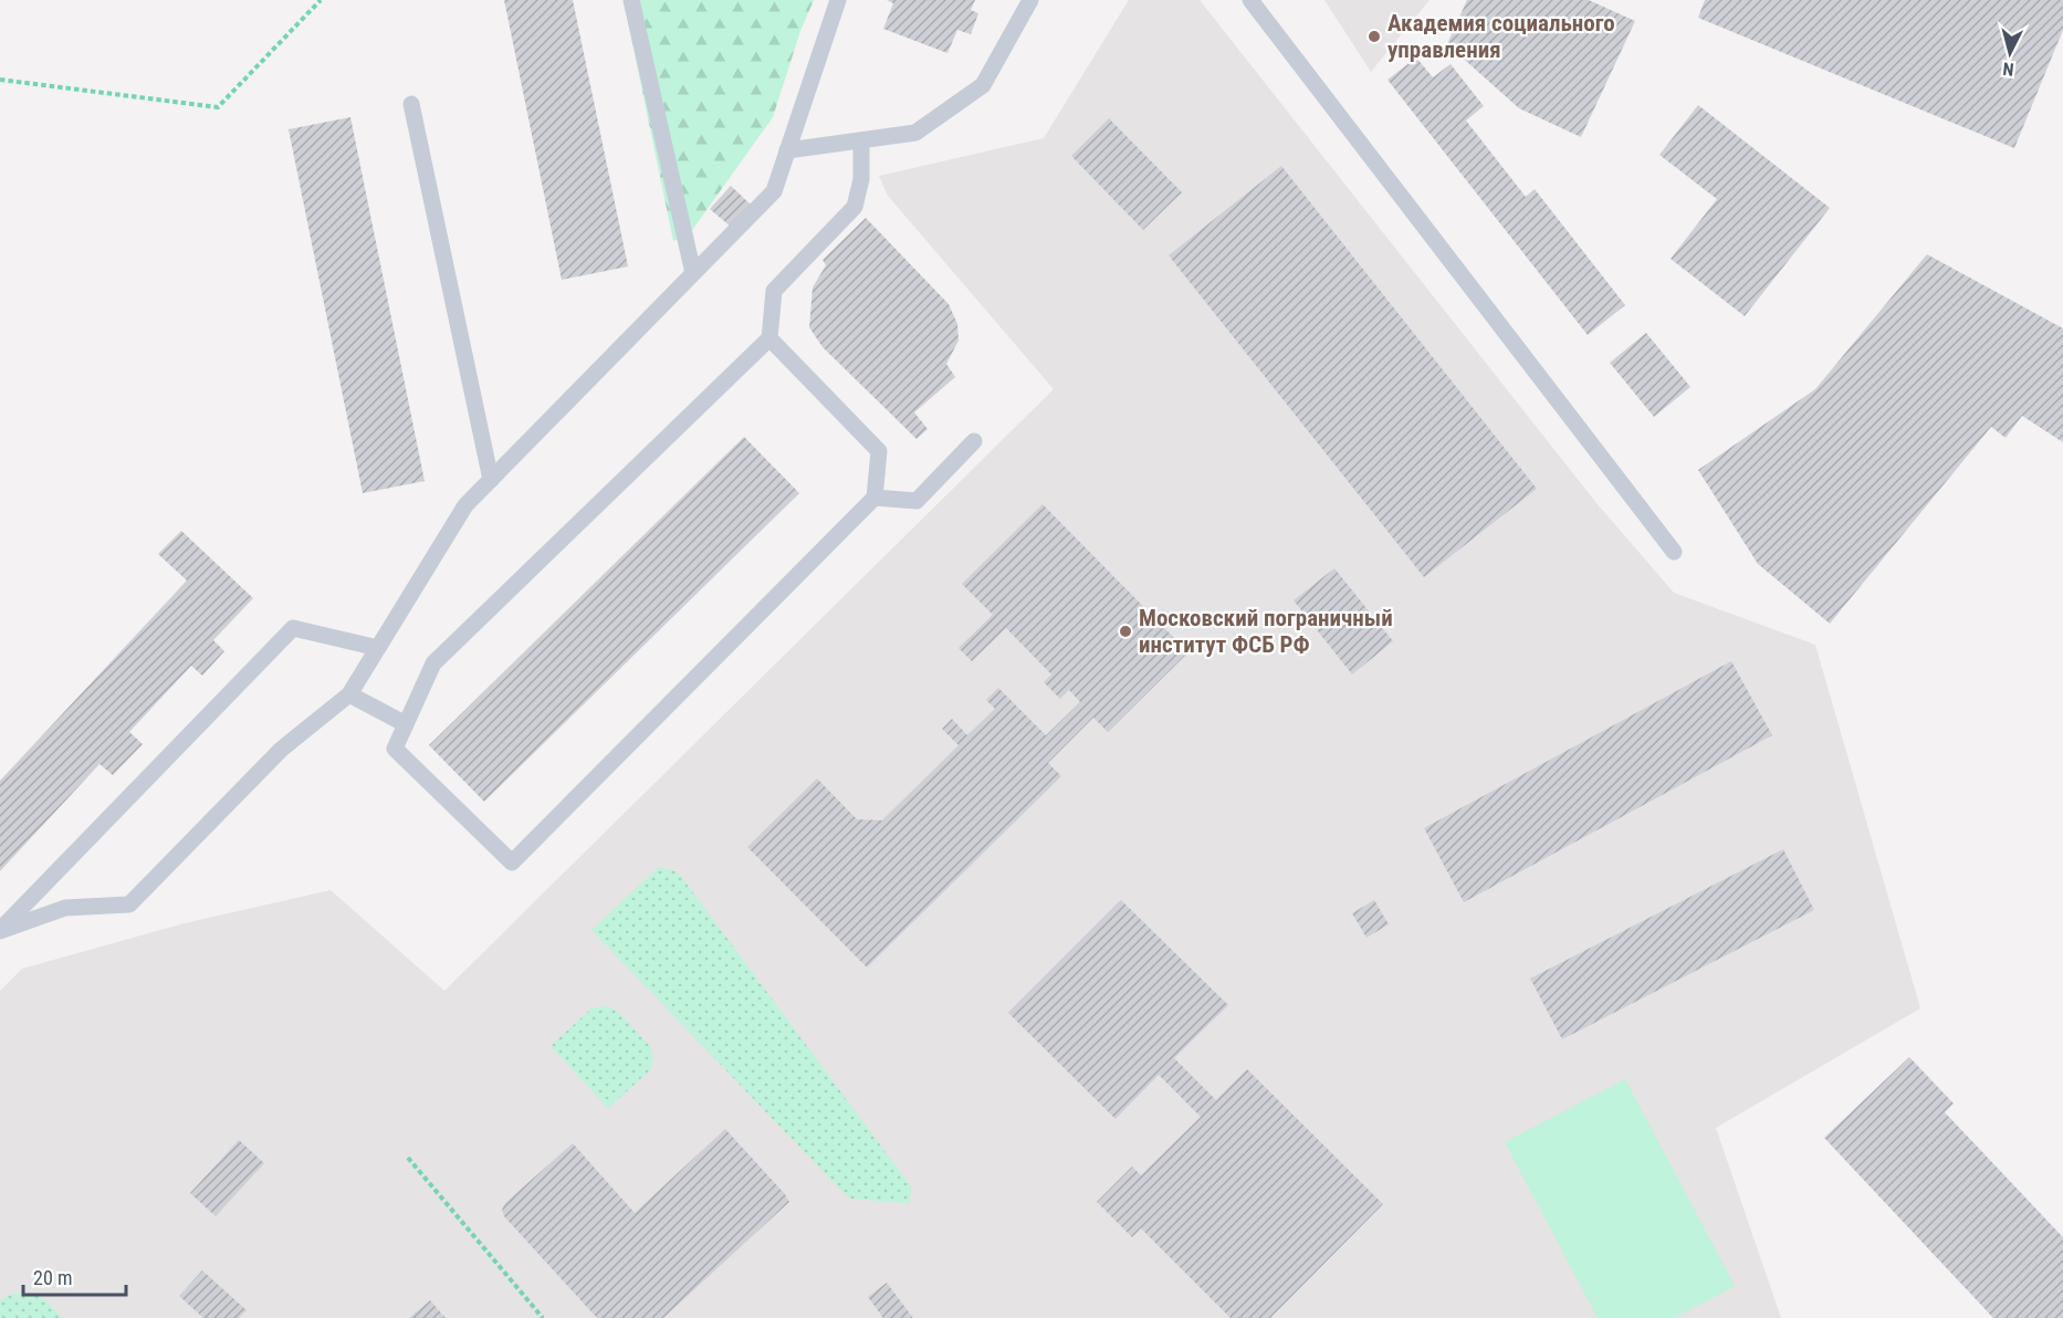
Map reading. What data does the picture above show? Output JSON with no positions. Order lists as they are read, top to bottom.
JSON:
{
  "places": ["Академия социального управления", "Московский пограничный институт ФСБ РФ"],
  "scale_bar": "20 m",
  "north": "bottom"
}
